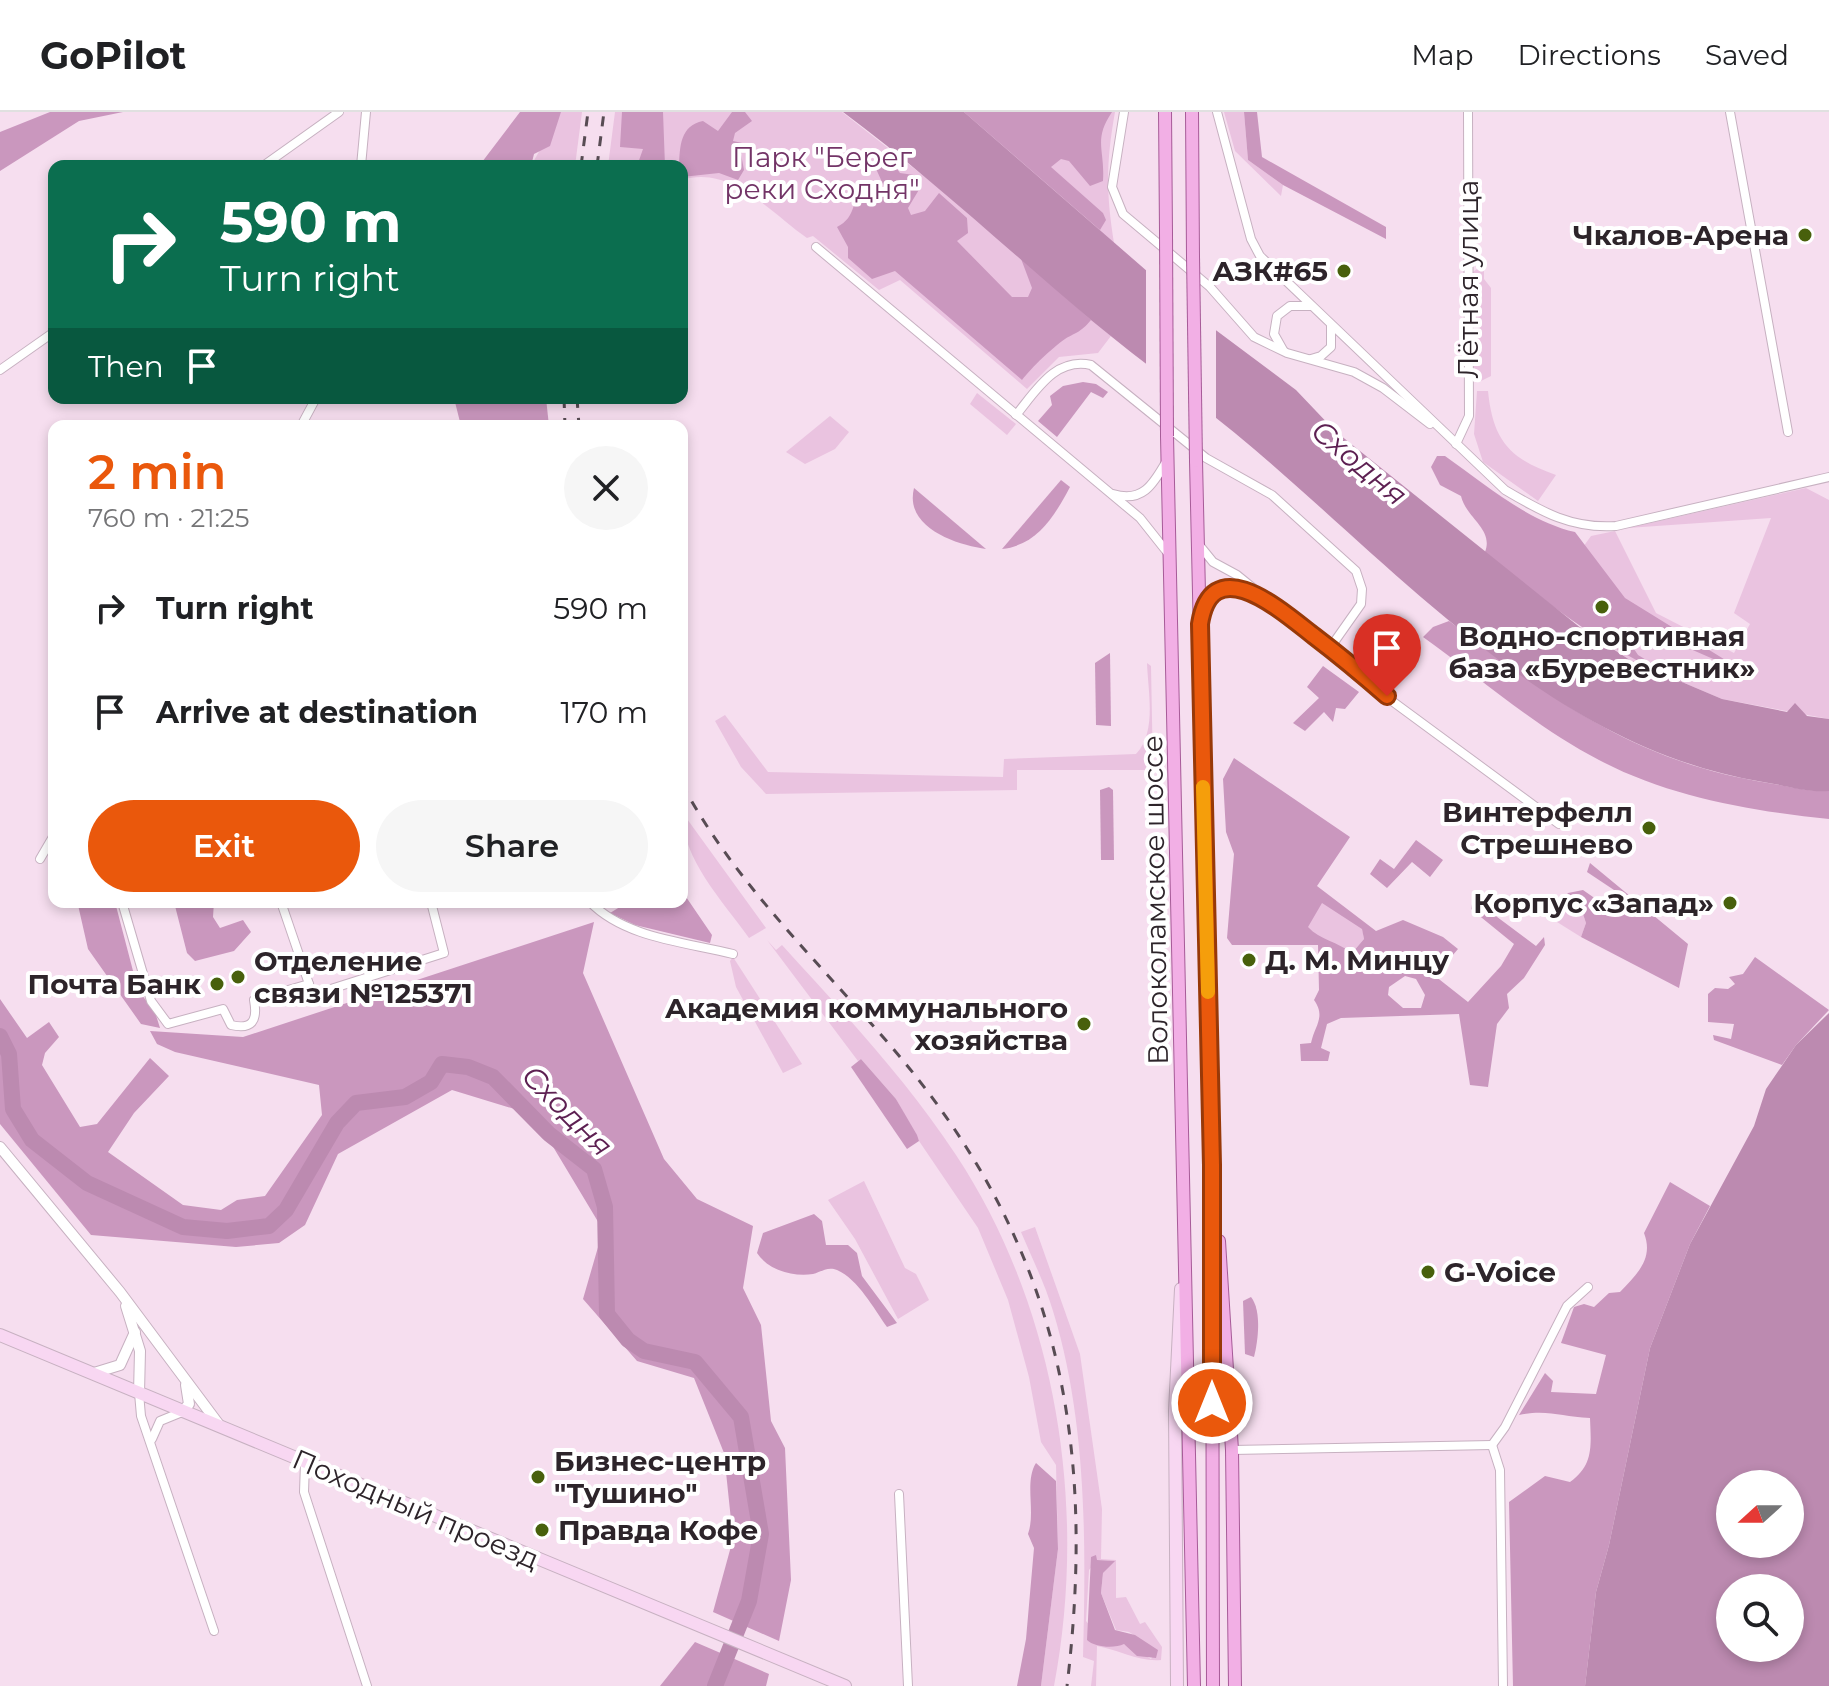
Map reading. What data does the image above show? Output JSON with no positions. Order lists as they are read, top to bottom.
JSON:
{
  "streets": {
    "main road": ["Волоколамское шоссе", "Походный проезд"],
    "street": ["Лётная улица"]
  },
  "water": ["Сходня"],
  "parks": ["Парк \"Берег реки Сходня\""],
  "places": [
    "Чкалов-Арена",
    "АЗК#65",
    "Водно-спортивная база «Буревестник»",
    "Винтерфелл Стрешнево",
    "Корпус «Запад»",
    "Д. М. Минцу",
    "Отделение связи №125371",
    "Почта Банк",
    "Академия коммунального хозяйства",
    "G-Voice",
    "Бизнес-центр \"Тушино\"",
    "Правда Кофе"
  ],
  "north": "left",
  "page": {
    "header": "GoPilot",
    "nav": ["Map", "Directions", "Saved"],
    "turn": ["590 m", "Turn right"],
    "then": "Then",
    "heading": ["2 min", "760 m · 21:25"],
    "list": [
      {
        "name": "Turn right",
        "value": "590 m"
      },
      {
        "name": "Arrive at destination",
        "value": "170 m"
      }
    ],
    "buttons": ["Exit", "Share"]
  }
}
